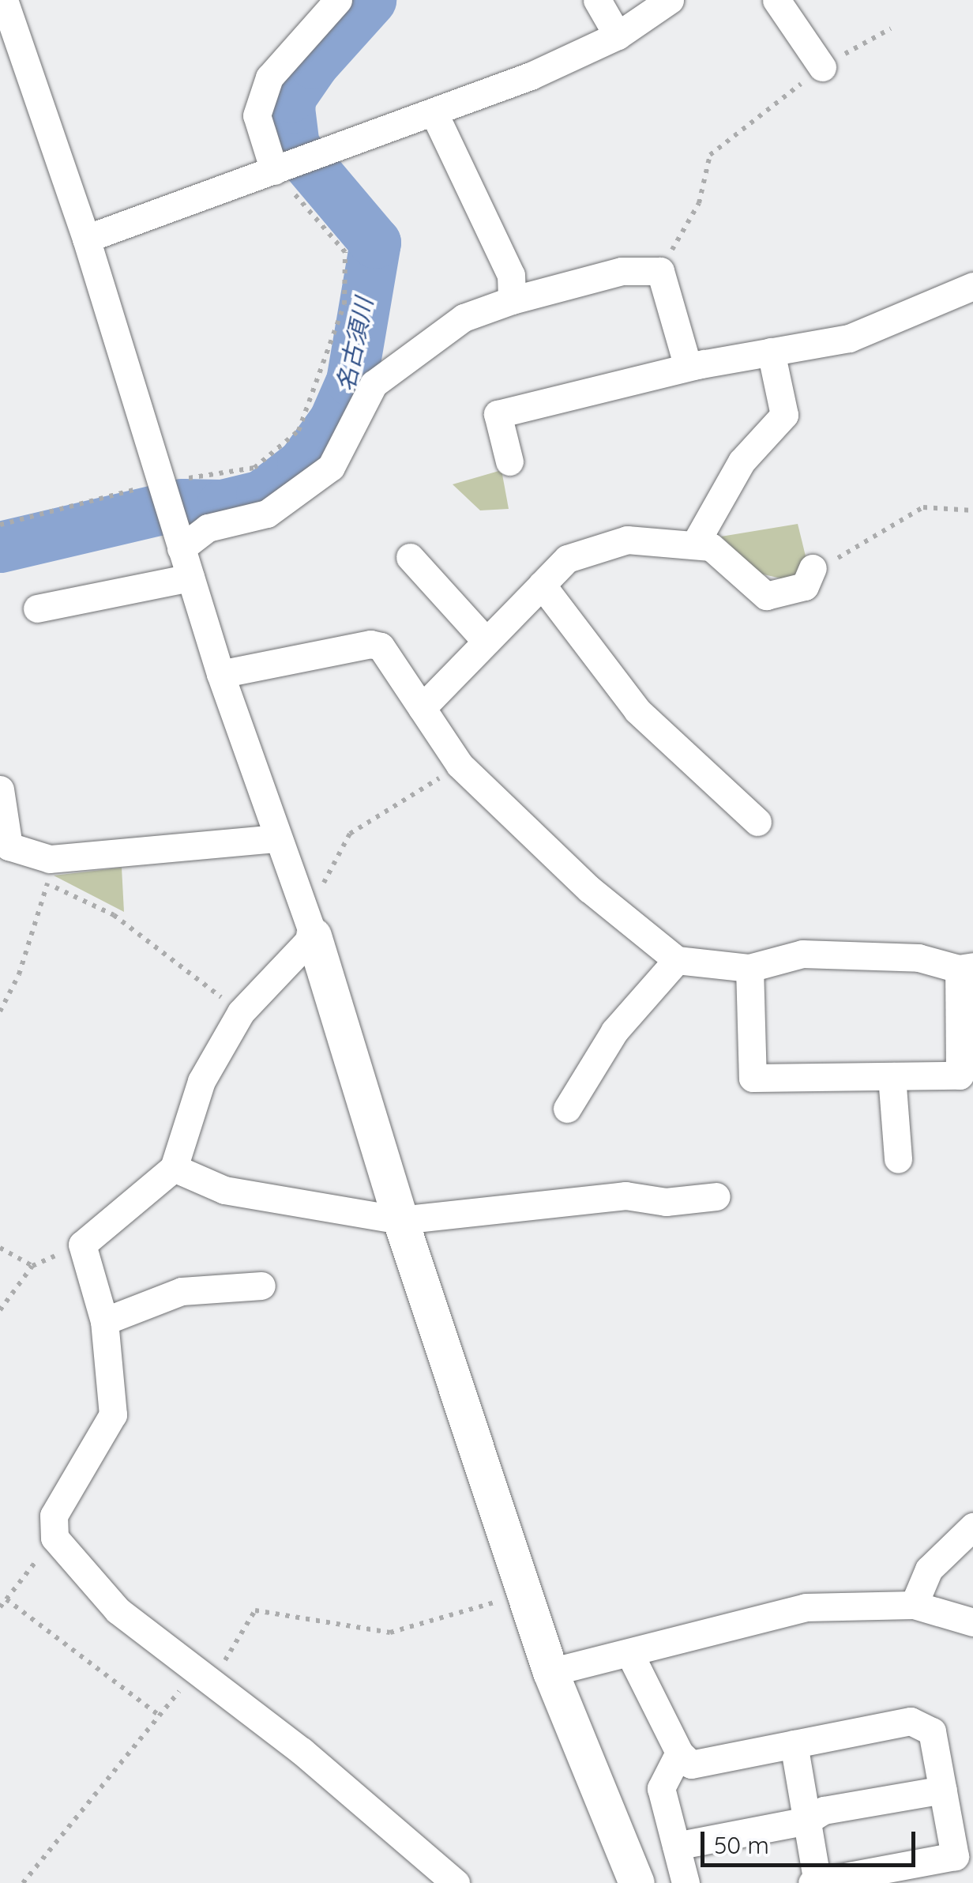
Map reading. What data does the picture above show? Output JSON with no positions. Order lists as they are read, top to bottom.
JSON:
{
  "water": ["名古須川"],
  "scale_bar": "50 m"
}
